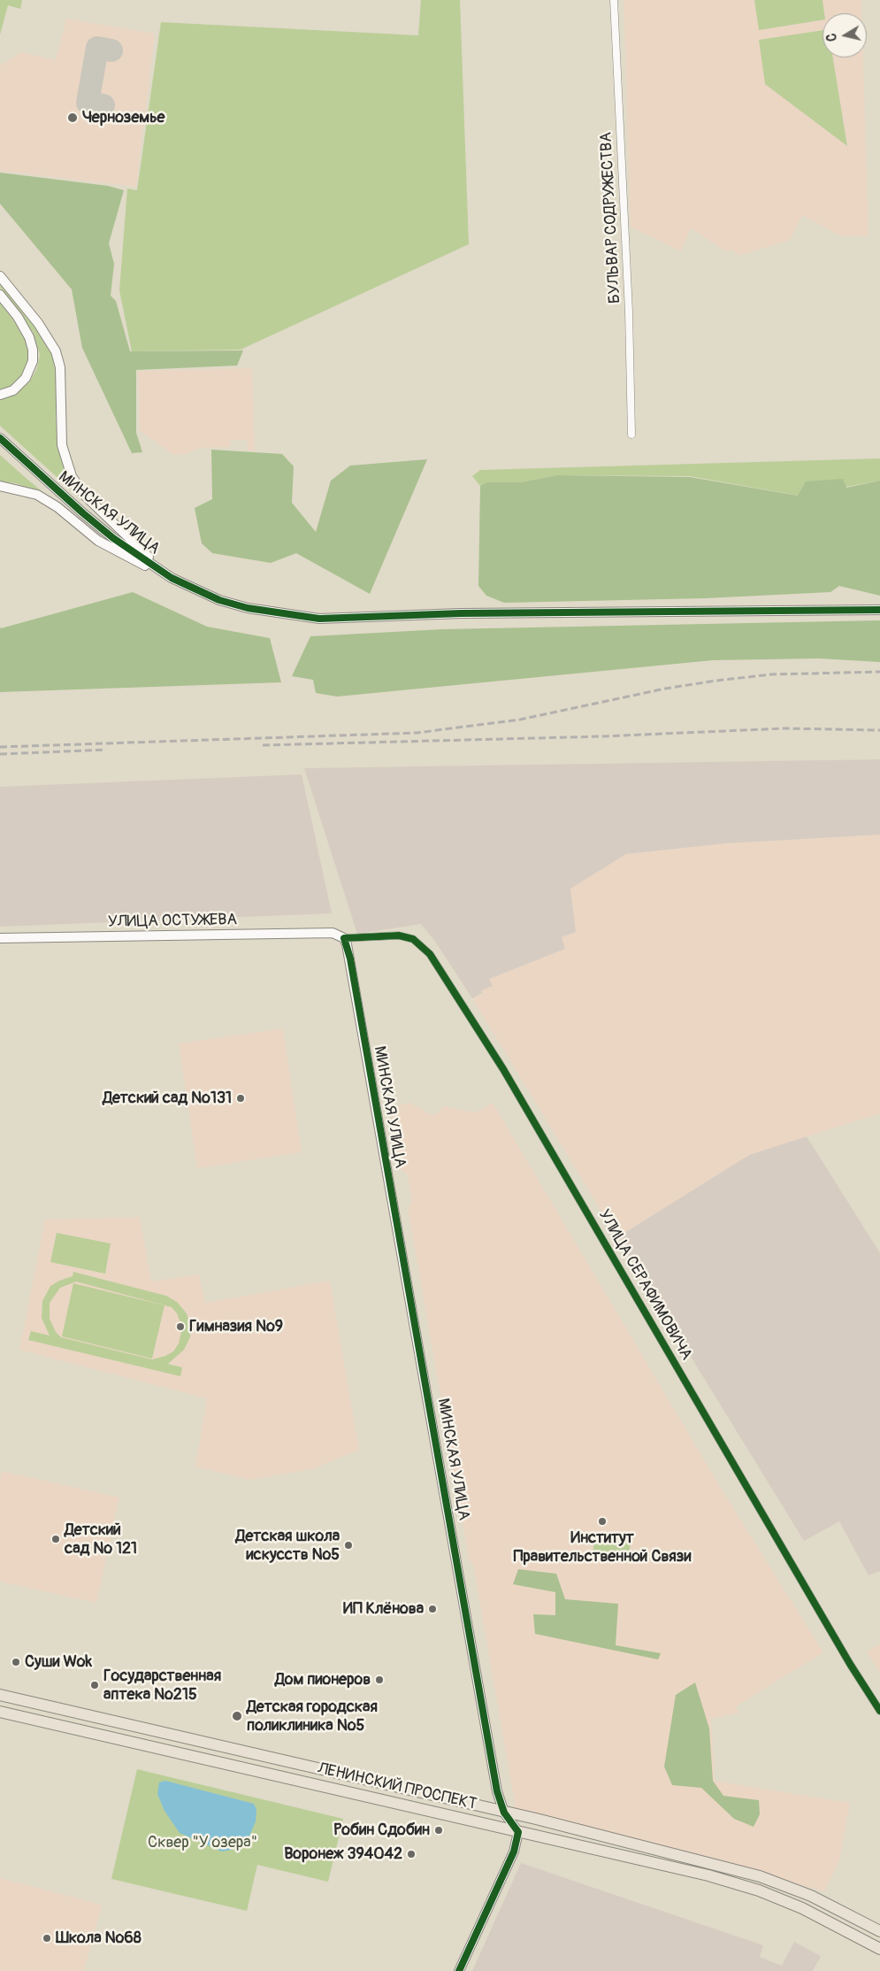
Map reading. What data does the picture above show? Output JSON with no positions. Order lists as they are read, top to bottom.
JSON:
{
  "streets": {
    "main road": ["ЛЕНИНСКИЙ ПРОСПЕКТ"],
    "street": [
      "БУЛЬВАР СОДРУЖЕСТВА",
      "МИНСКАЯ УЛИЦА",
      "УЛИЦА ОСТУЖЕВА",
      "УЛИЦА СЕРАФИМОВИЧА"
    ]
  },
  "crossings": [
    ["МИНСКАЯ УЛИЦА", "УЛИЦА ОСТУЖЕВА"],
    ["МИНСКАЯ УЛИЦА", "УЛИЦА СЕРАФИМОВИЧА"],
    ["МИНСКАЯ УЛИЦА", "ЛЕНИНСКИЙ ПРОСПЕКТ"],
    ["УЛИЦА ОСТУЖЕВА", "УЛИЦА СЕРАФИМОВИЧА"]
  ],
  "parks": ["Сквер \"У озера\""],
  "places": [
    "Черноземье",
    "Детский сад №131",
    "Гимназия №9",
    "Институт Правительственной Связи",
    "Детский сад № 121",
    "Детская школа искусств №5",
    "ИП Клёнова",
    "Суши Wok",
    "Дом пионеров",
    "Государственная аптека №215",
    "Детская городская поликлиника №5",
    "Робин Сдобин",
    "Воронеж 394042",
    "Школа №68"
  ],
  "north": "left"
}
